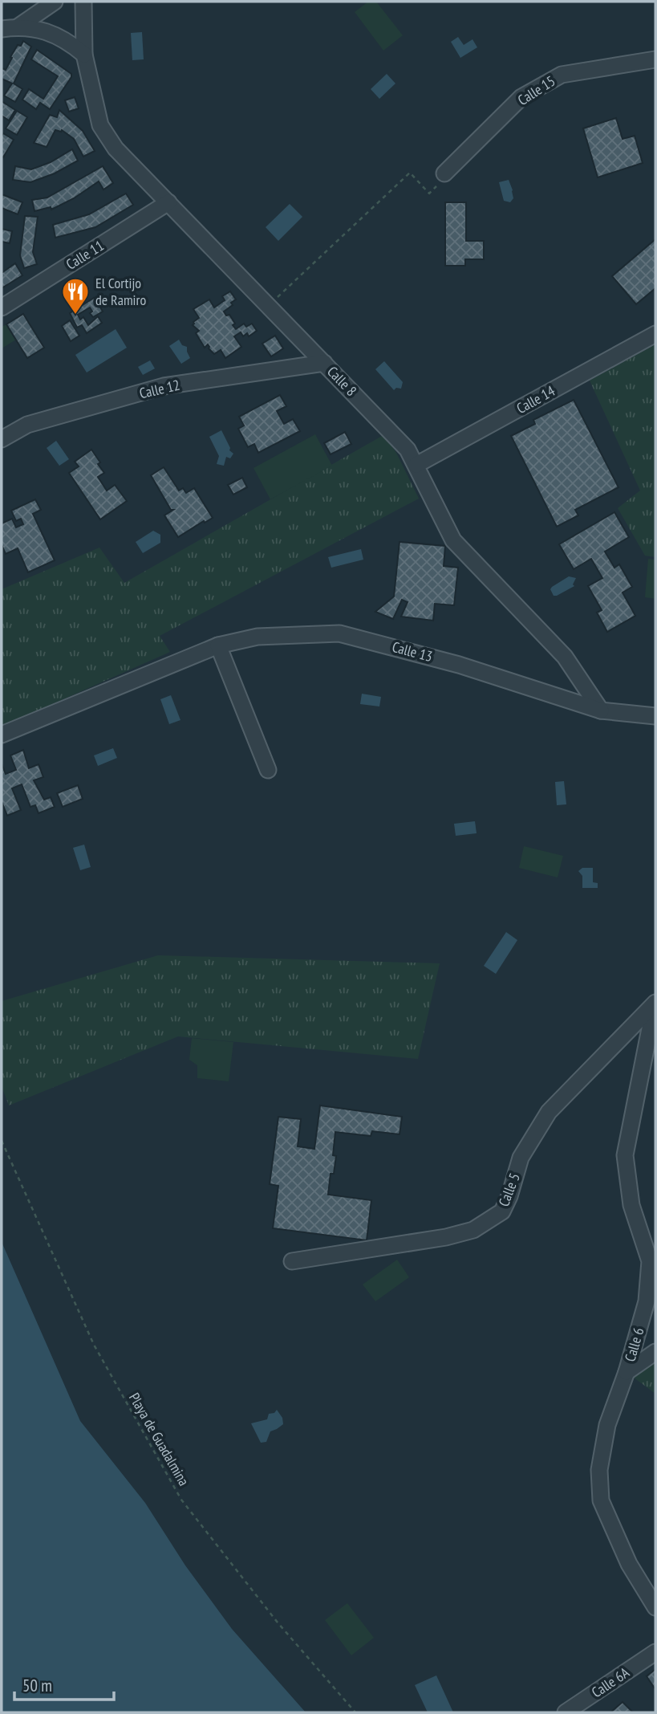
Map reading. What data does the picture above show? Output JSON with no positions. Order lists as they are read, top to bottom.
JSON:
{
  "streets": {
    "street": [
      "Calle 15",
      "Calle 11",
      "Calle 8",
      "Calle 12",
      "Calle 14",
      "Calle 13",
      "Calle 5",
      "Calle 6",
      "Calle 6A"
    ],
    "path": ["Playa de Guadalmina"]
  },
  "crossings": [
    ["Calle 11", "Calle 8"],
    ["Calle 8", "Calle 12"],
    ["Calle 8", "Calle 14"],
    ["Calle 8", "Calle 13"],
    ["Calle 5", "Calle 6"]
  ],
  "places": {
    "restaurant": ["El Cortijo de Ramiro"]
  },
  "scale_bar": "50 m"
}
